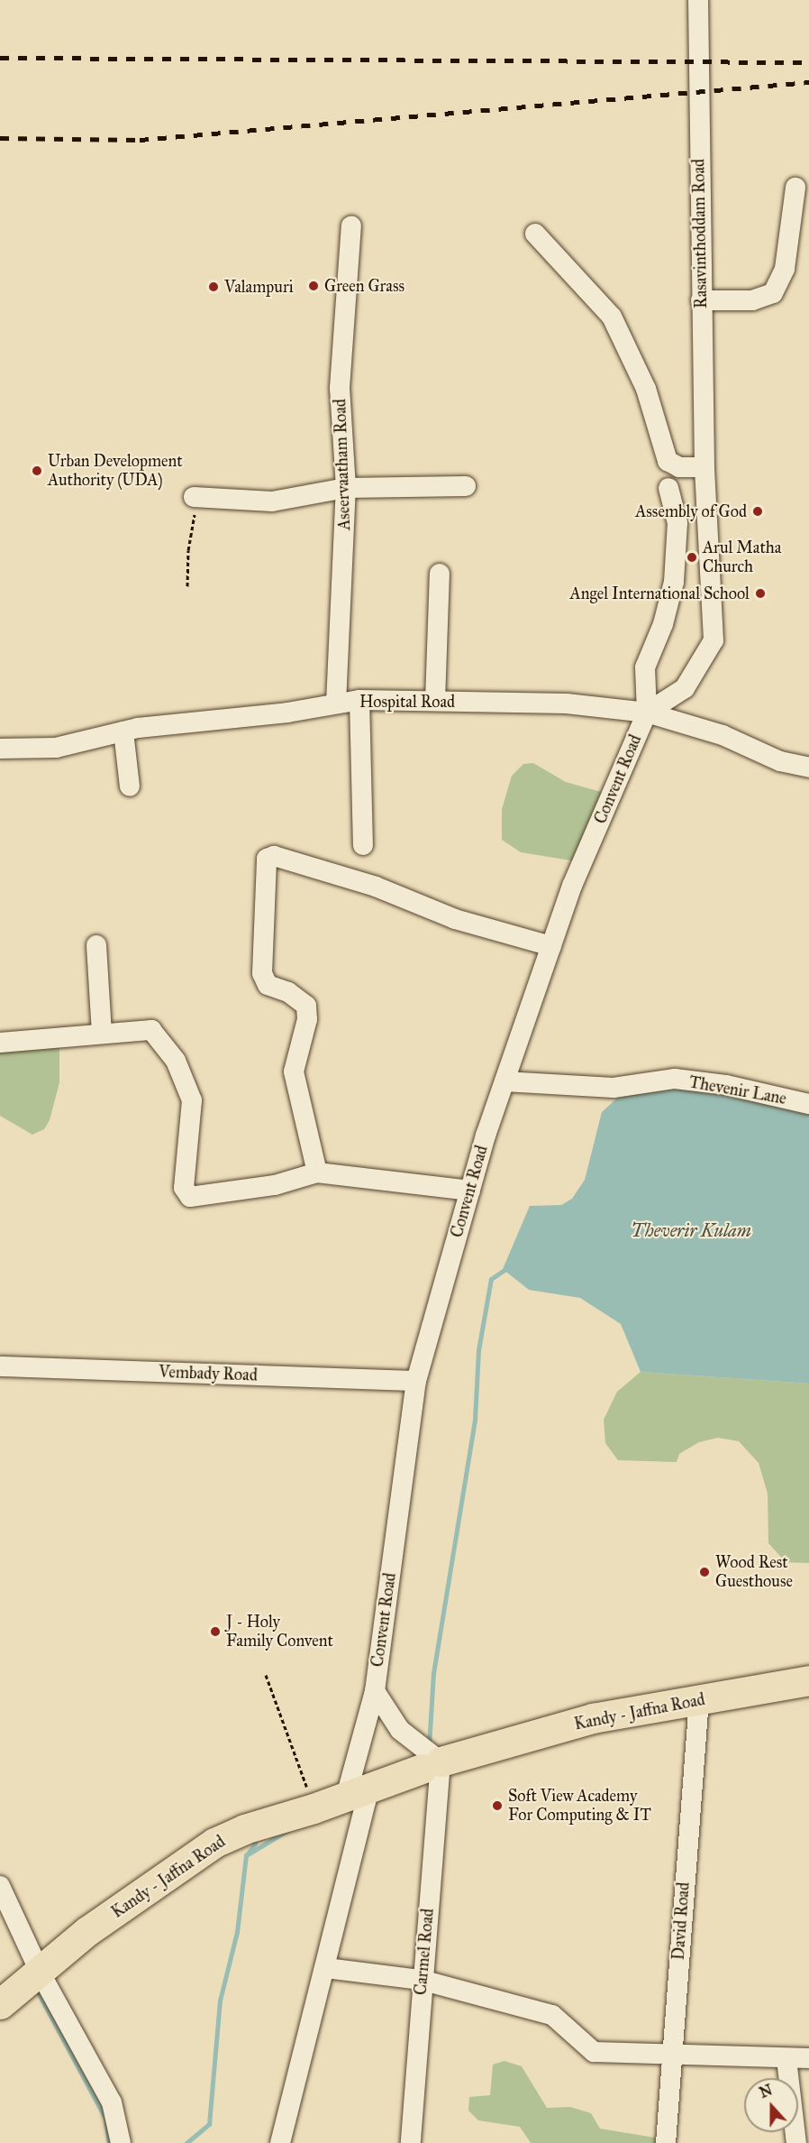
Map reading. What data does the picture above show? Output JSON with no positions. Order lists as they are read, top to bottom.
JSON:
{
  "streets": {
    "highway": ["Kandy - Jaffna Road"],
    "street": [
      "Rasavinthoddam Road",
      "Aseervaatham Road",
      "Hospital Road",
      "Convent Road",
      "Thevenir Lane",
      "Vembady Road",
      "David Road",
      "Carmel Road"
    ]
  },
  "crossings": [
    ["Rasavinthoddam Road", "Hospital Road"],
    ["Rasavinthoddam Road", "Convent Road"],
    ["Aseervaatham Road", "Hospital Road"],
    ["Hospital Road", "Convent Road"],
    ["Convent Road", "Thevenir Lane"],
    ["Convent Road", "Vembady Road"],
    ["Convent Road", "Kandy - Jaffna Road"],
    ["Kandy - Jaffna Road", "David Road"],
    ["Kandy - Jaffna Road", "Carmel Road"]
  ],
  "water": ["Theverir Kulam"],
  "places": [
    "Green Grass",
    "Valampuri",
    "Urban Development Authority (UDA)",
    "Assembly of God",
    "Arul Matha Church",
    "Angel International School",
    "Wood Rest Guesthouse",
    "J - Holy Family Convent",
    "Soft View Academy For Computing & IT"
  ],
  "north": "top"
}
